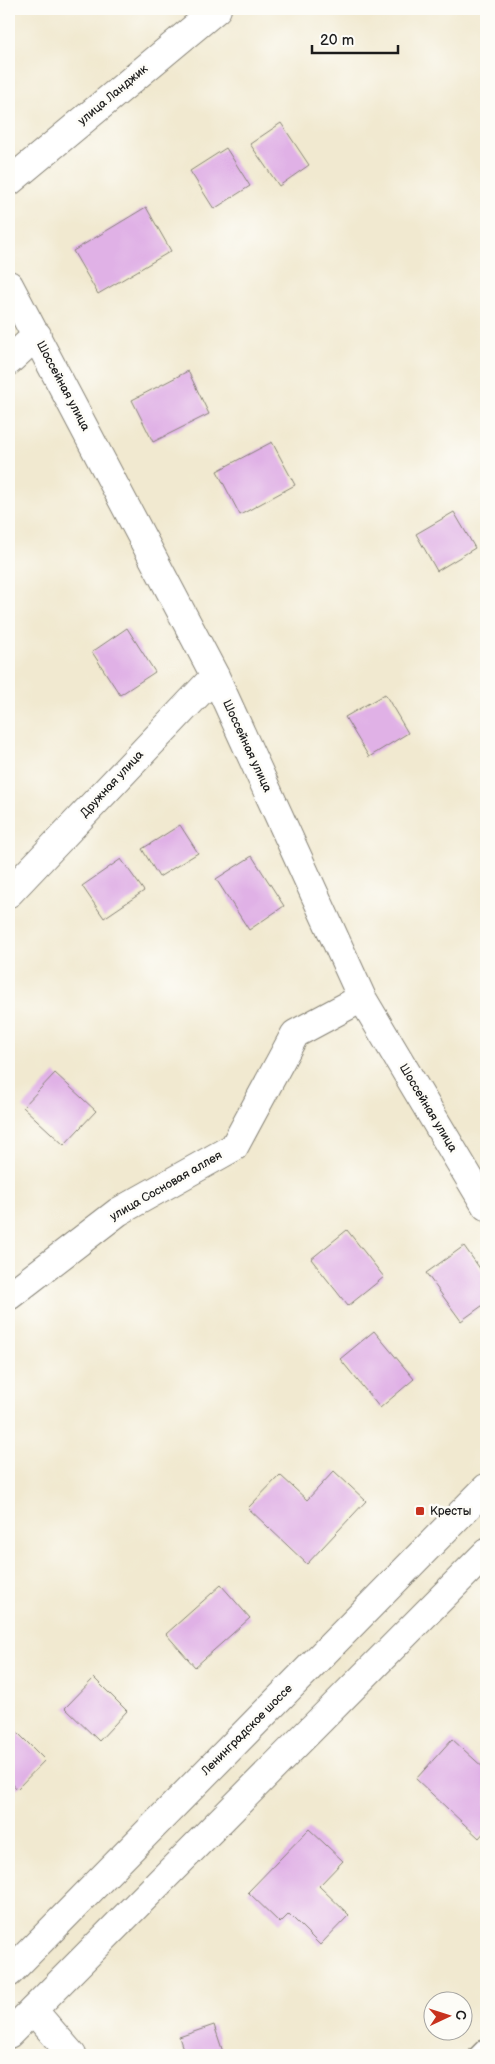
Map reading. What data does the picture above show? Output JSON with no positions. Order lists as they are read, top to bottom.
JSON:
{
  "streets": {
    "main road": [
      "улица Ланджик",
      "Шоссейная улица",
      "Дружная улица",
      "улица Сосновая аллея",
      "Ленинградское шоссе"
    ]
  },
  "crossings": [
    ["Шоссейная улица", "Дружная улица"],
    ["Шоссейная улица", "улица Сосновая аллея"]
  ],
  "places": {
    "transit": ["Кресты"]
  },
  "scale_bar": "20 m",
  "north": "right"
}
